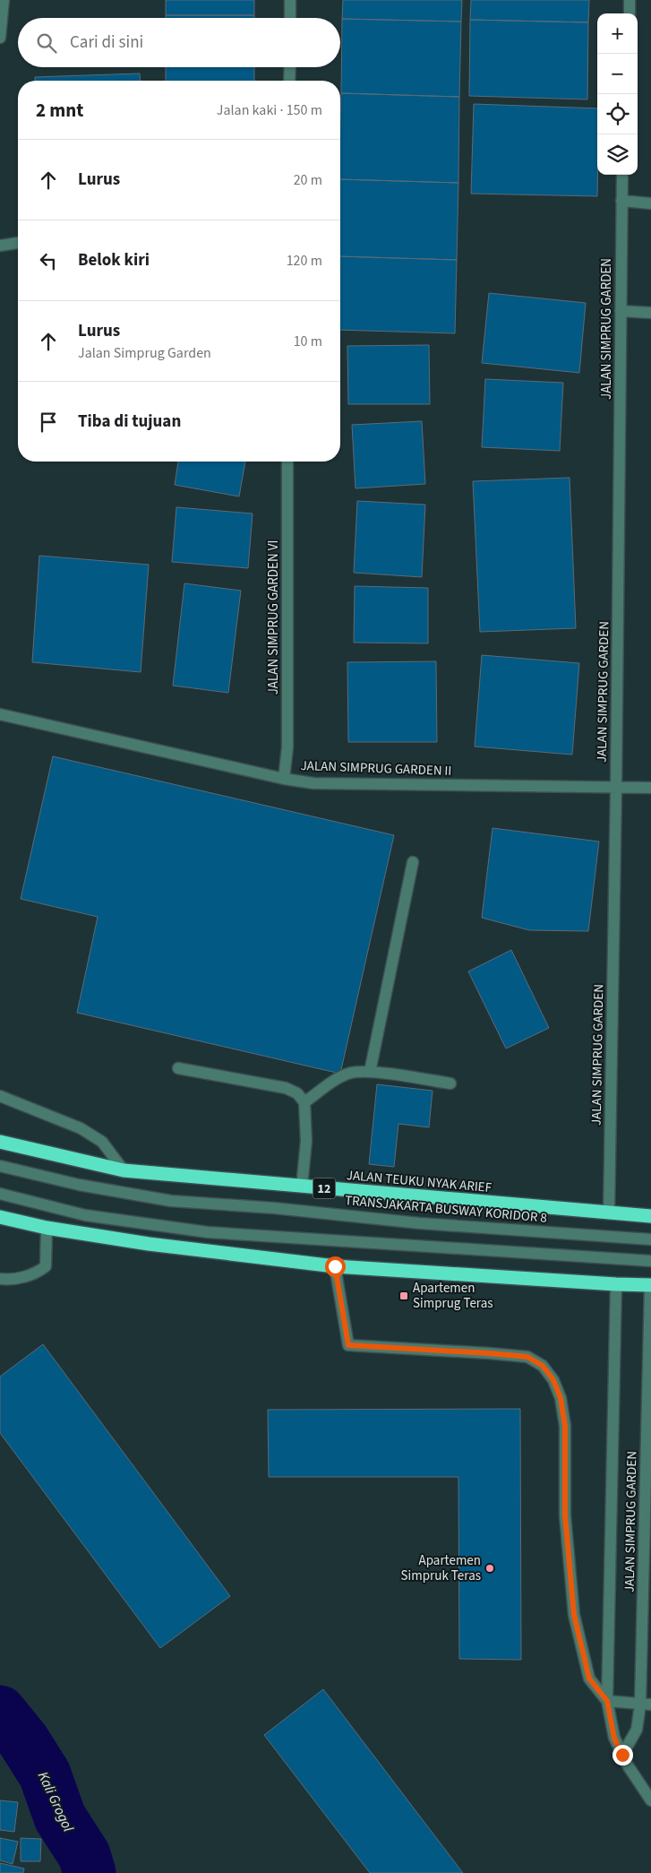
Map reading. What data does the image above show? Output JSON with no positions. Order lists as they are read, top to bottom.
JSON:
{
  "streets": {
    "highway": ["JALAN TEUKU NYAK ARIEF", "12"],
    "street": [
      "JALAN SIMPRUG GARDEN",
      "JALAN SIMPRUG GARDEN VI",
      "JALAN SIMPRUG GARDEN II",
      "TRANSJAKARTA BUSWAY KORIDOR 8"
    ]
  },
  "crossings": [
    ["JALAN SIMPRUG GARDEN", "JALAN SIMPRUG GARDEN II"],
    ["JALAN SIMPRUG GARDEN", "JALAN TEUKU NYAK ARIEF"],
    ["JALAN SIMPRUG GARDEN VI", "JALAN SIMPRUG GARDEN II"]
  ],
  "water": ["Kali Grogol"],
  "places": {
    "transit": ["Apartemen Simprug Teras"],
    "other": ["Apartemen Simpruk Teras"]
  },
  "page": {
    "map_buttons": ["+", "−"],
    "search": "Cari di sini",
    "heading": ["2 mnt", "Jalan kaki · 150 m"],
    "list": [
      ["Lurus", "20 m"],
      ["Belok kiri", "120 m"],
      ["Lurus", "Jalan Simprug Garden", "10 m"],
      "Tiba di tujuan"
    ]
  }
}
